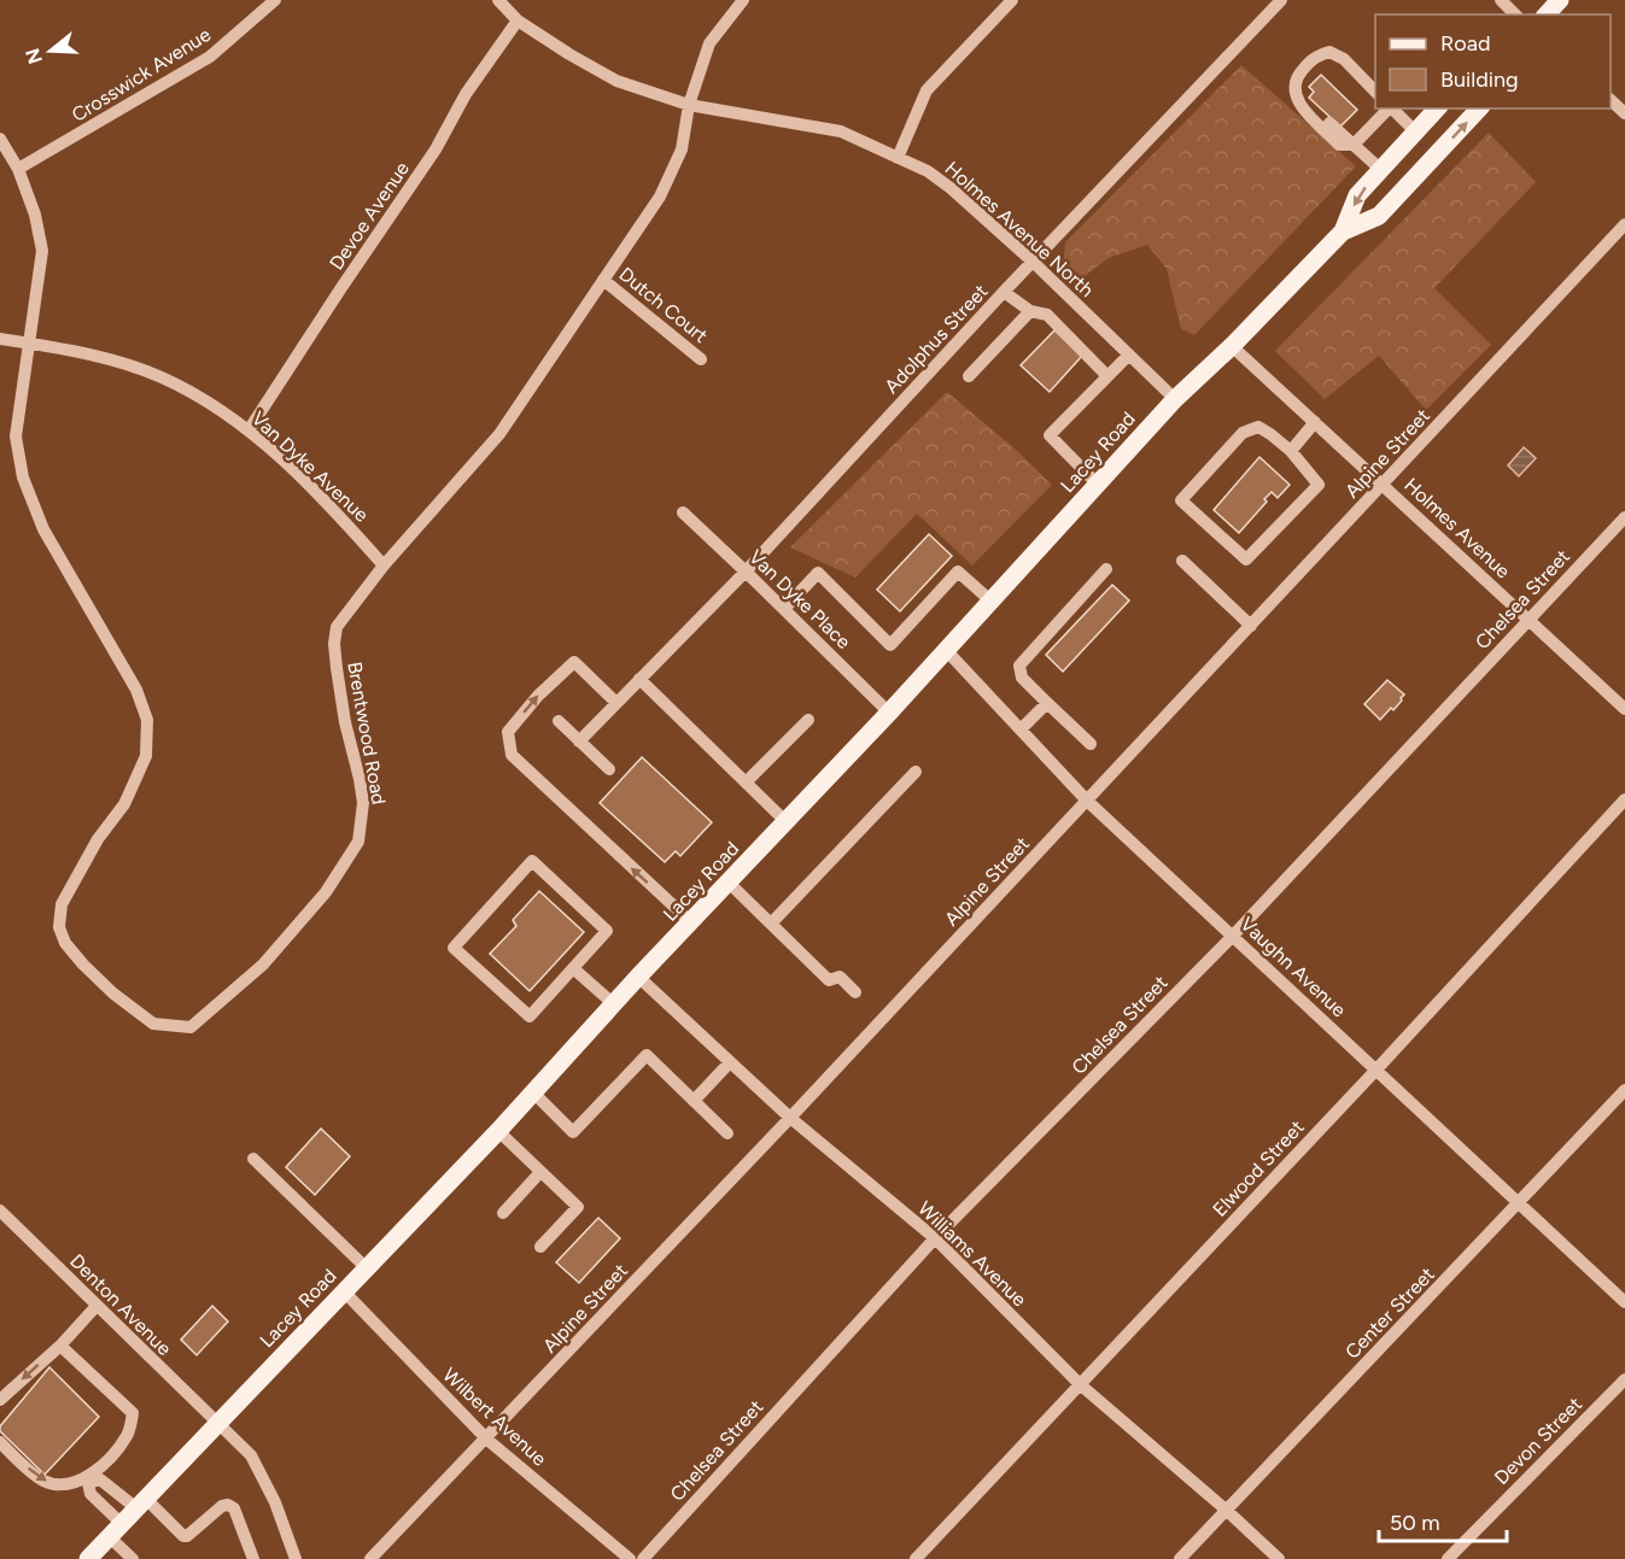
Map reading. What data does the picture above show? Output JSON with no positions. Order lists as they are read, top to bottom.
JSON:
{
  "streets": {
    "main road": ["Lacey Road"],
    "street": [
      "Crosswick Avenue",
      "Devoe Avenue",
      "Holmes Avenue North",
      "Dutch Court",
      "Adolphus Street",
      "Alpine Street",
      "Van Dyke Avenue",
      "Holmes Avenue",
      "Van Dyke Place",
      "Chelsea Street",
      "Brentwood Road",
      "Vaughn Avenue",
      "Elwood Street",
      "Williams Avenue",
      "Denton Avenue",
      "Center Street",
      "Wilbert Avenue",
      "Devon Street"
    ]
  },
  "crossings": [
    ["Crosswick Avenue", "Brentwood Road"],
    ["Devoe Avenue", "Holmes Avenue North"],
    ["Devoe Avenue", "Van Dyke Avenue"],
    ["Holmes Avenue North", "Adolphus Street"],
    ["Holmes Avenue North", "Lacey Road"],
    ["Holmes Avenue North", "Brentwood Road"],
    ["Dutch Court", "Brentwood Road"],
    ["Adolphus Street", "Van Dyke Place"],
    ["Lacey Road", "Holmes Avenue"],
    ["Lacey Road", "Van Dyke Place"],
    ["Lacey Road", "Vaughn Avenue"],
    ["Lacey Road", "Williams Avenue"],
    ["Lacey Road", "Denton Avenue"],
    ["Lacey Road", "Wilbert Avenue"],
    ["Alpine Street", "Holmes Avenue"],
    ["Alpine Street", "Vaughn Avenue"],
    ["Alpine Street", "Williams Avenue"],
    ["Alpine Street", "Wilbert Avenue"],
    ["Van Dyke Avenue", "Brentwood Road"],
    ["Holmes Avenue", "Chelsea Street"],
    ["Chelsea Street", "Vaughn Avenue"],
    ["Chelsea Street", "Williams Avenue"],
    ["Vaughn Avenue", "Elwood Street"],
    ["Vaughn Avenue", "Center Street"],
    ["Elwood Street", "Williams Avenue"],
    ["Williams Avenue", "Center Street"]
  ],
  "legend": ["Road", "Building"],
  "scale_bar": "50 m",
  "north": "left"
}
